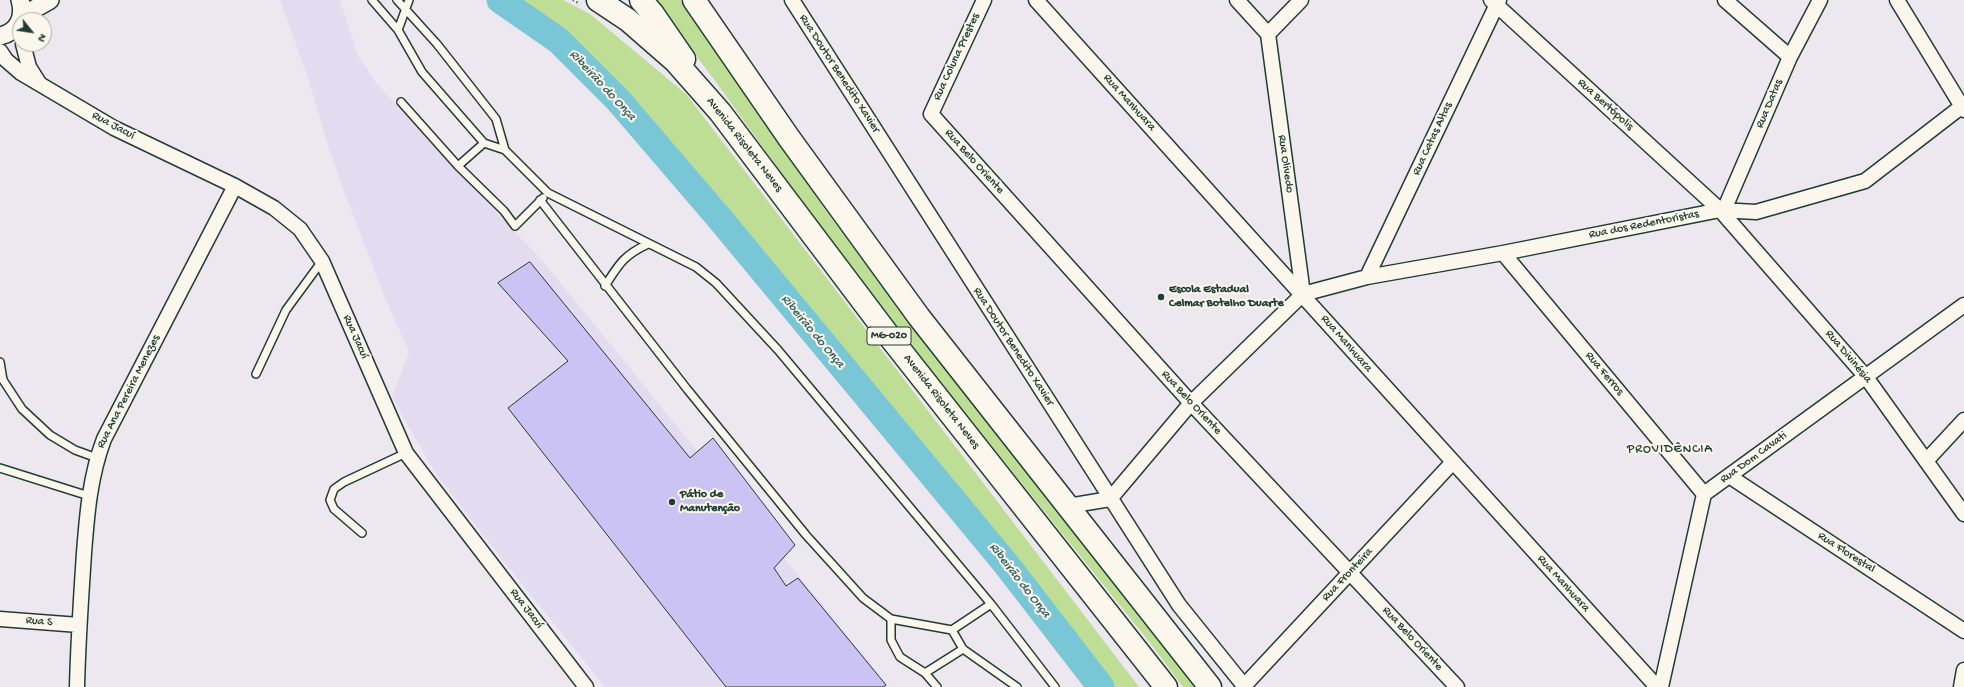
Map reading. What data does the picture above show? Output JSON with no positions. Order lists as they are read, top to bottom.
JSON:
{
  "streets": {
    "highway": ["Avenida Risoleta Neves", "MG-020"],
    "street": [
      "Rua Coluna Prestes",
      "Rua Doutor Benedito Xavier",
      "Rua Manhuara",
      "Rua Datas",
      "Rua Bertópolis",
      "Rua Jacuí",
      "Rua Catas Altas",
      "Rua Belo Oriente",
      "Rua Olivedo",
      "Rua dos Redentoristas",
      "Rua Divinésia",
      "Rua Ferros",
      "Rua Ana Pereira Menezes",
      "Rua Dom Cavati",
      "Rua Florestal",
      "Rua Fronteira",
      "Rua S"
    ]
  },
  "crossings": [
    ["Rua Coluna Prestes", "Rua Belo Oriente"],
    ["Rua Doutor Benedito Xavier", "Rua Fronteira"],
    ["Rua Manhuara", "Rua Olivedo"],
    ["Rua Manhuara", "Rua dos Redentoristas"],
    ["Rua Manhuara", "Rua Fronteira"],
    ["Rua Datas", "Rua Bertópolis"],
    ["Rua Datas", "Rua dos Redentoristas"],
    ["Rua Datas", "Rua Divinésia"],
    ["Rua Bertópolis", "Rua Catas Altas"],
    ["Rua Bertópolis", "Rua dos Redentoristas"],
    ["Rua Bertópolis", "Rua Divinésia"],
    ["Rua Jacuí", "Rua Ana Pereira Menezes"],
    ["Rua Catas Altas", "Rua dos Redentoristas"],
    ["Rua Belo Oriente", "Rua Fronteira"],
    ["Rua Olivedo", "Rua dos Redentoristas"],
    ["Rua dos Redentoristas", "Rua Divinésia"],
    ["Rua dos Redentoristas", "Rua Ferros"],
    ["Rua Divinésia", "Rua Dom Cavati"],
    ["Rua Ferros", "Rua Dom Cavati"],
    ["Rua Ana Pereira Menezes", "Rua S"],
    ["Rua Dom Cavati", "Rua Florestal"]
  ],
  "districts": ["PROVIDÊNCIA"],
  "water": ["Ribeirão do Onça"],
  "places": ["Escola Estadual Celmar Botelho Duarte", "Pátio de Manutenção"],
  "north": "bottom right"
}
